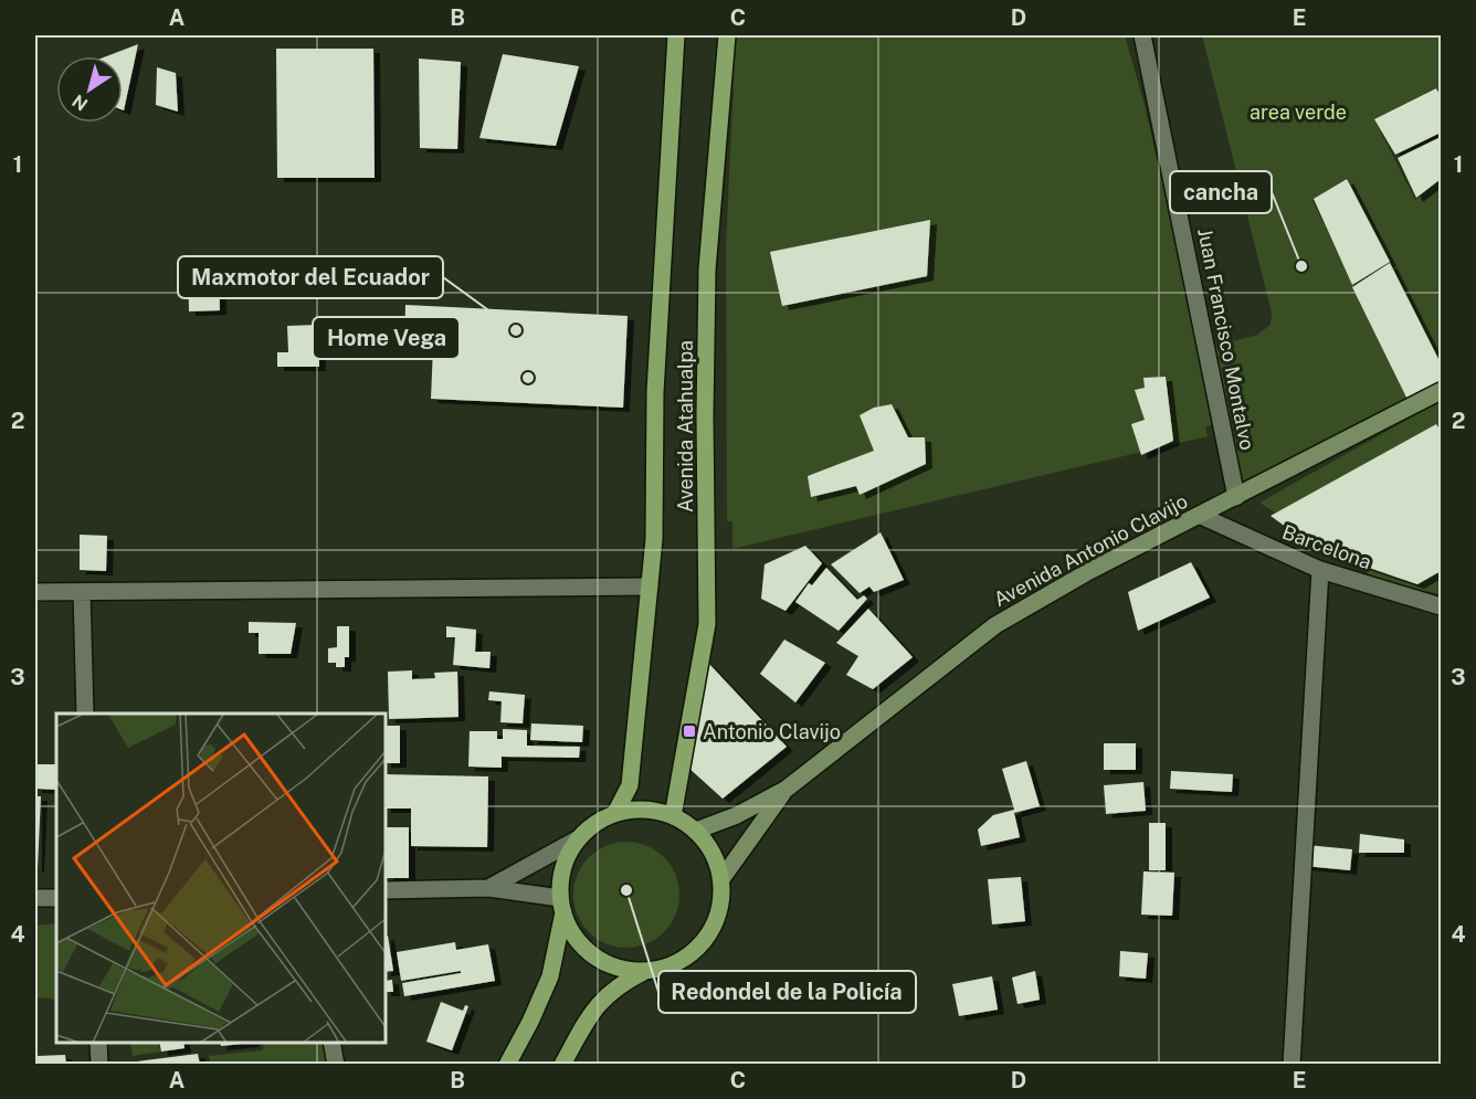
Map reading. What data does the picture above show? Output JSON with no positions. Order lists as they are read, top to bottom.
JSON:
{
  "streets": {
    "main road": ["Avenida Atahualpa", "Avenida Antonio Clavijo"],
    "street": ["Juan Francisco Montalvo", "Barcelona"]
  },
  "crossings": [
    ["Juan Francisco Montalvo", "Avenida Antonio Clavijo"],
    ["Avenida Atahualpa", "Avenida Antonio Clavijo"],
    ["Barcelona", "Avenida Antonio Clavijo"]
  ],
  "parks": ["area verde"],
  "places": {
    "other": [
      "cancha",
      "Maxmotor del Ecuador",
      "Home Vega",
      "Redondel de la Policía"
    ],
    "transit": ["Antonio Clavijo"]
  },
  "north": "bottom left",
  "grid": {
    "columns": [
      "A",
      "B",
      "C",
      "D",
      "E"
    ],
    "rows": [
      "1",
      "2",
      "3",
      "4"
    ]
  }
}
